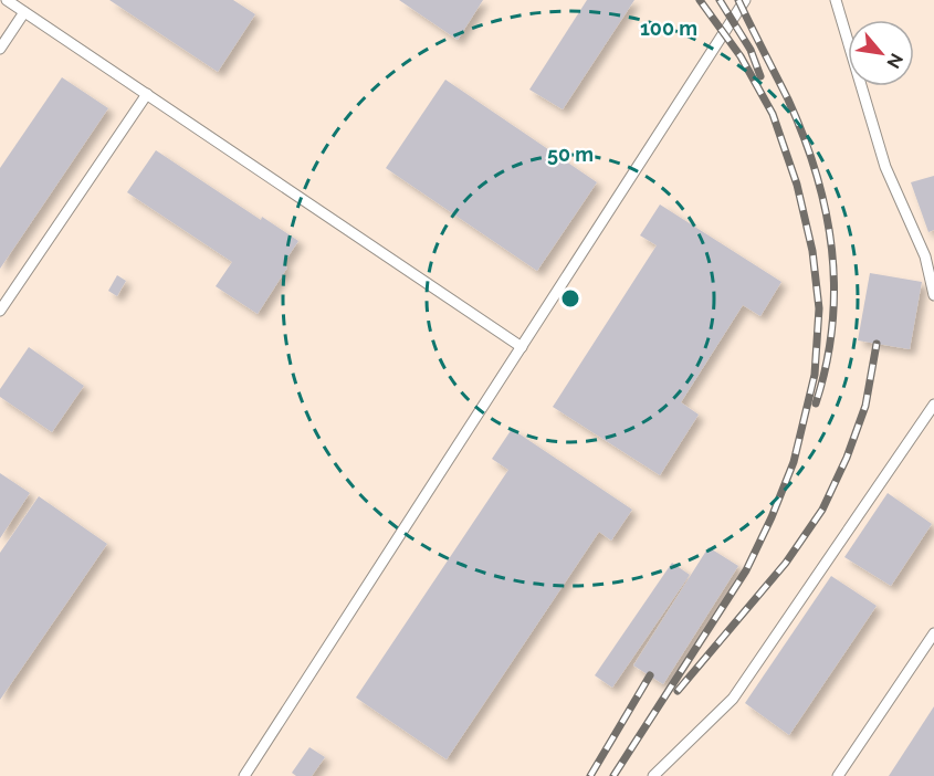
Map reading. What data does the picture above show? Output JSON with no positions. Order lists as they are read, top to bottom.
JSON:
{
  "north": "bottom right",
  "rings": ["100 m", "50 m"]
}
